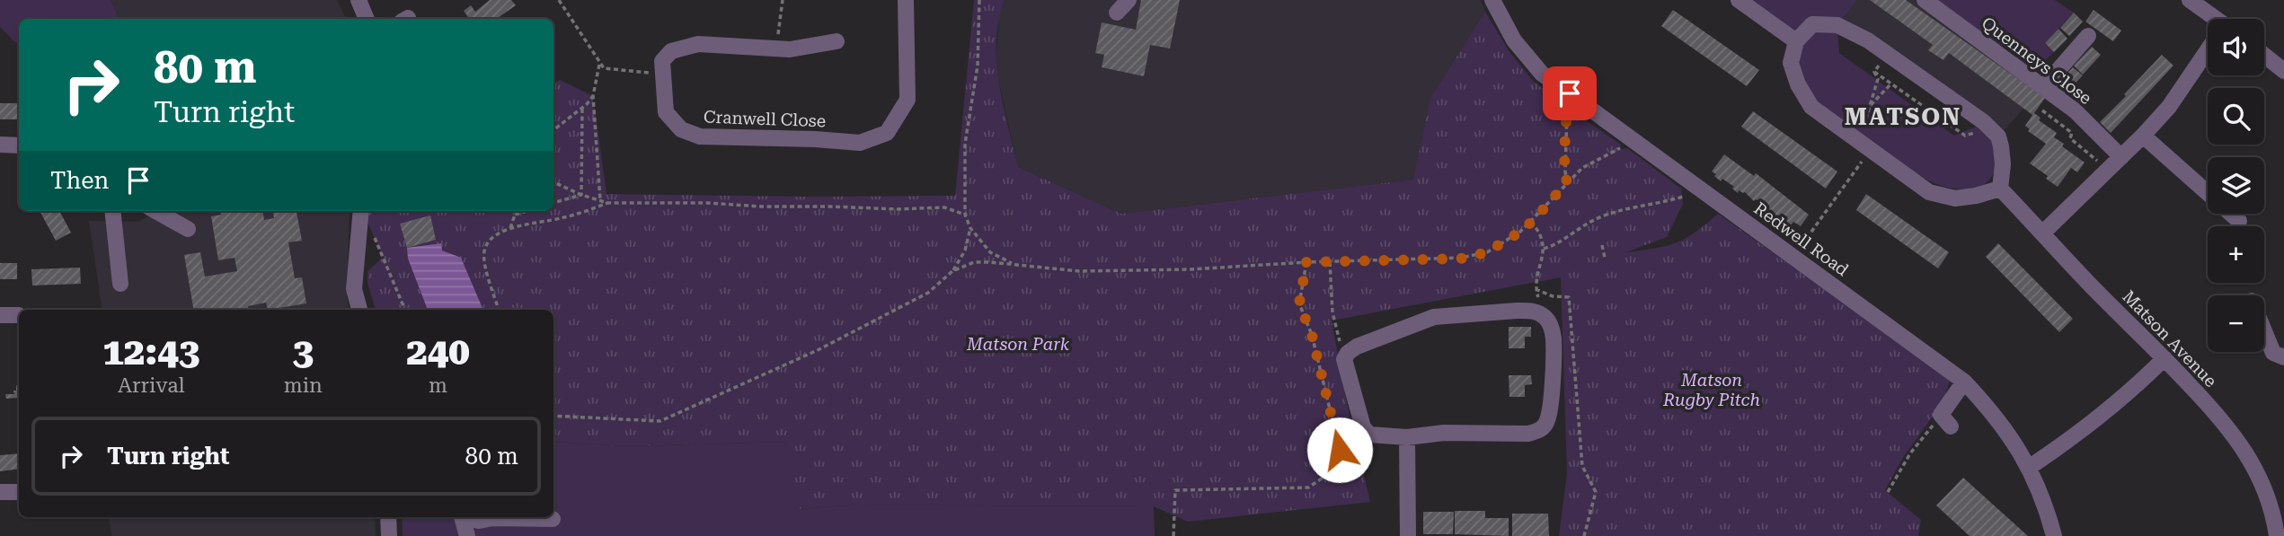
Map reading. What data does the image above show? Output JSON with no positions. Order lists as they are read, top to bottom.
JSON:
{
  "streets": {
    "street": [
      "Quenneys Close",
      "Cranwell Close",
      "Redwell Road",
      "Matson Avenue"
    ]
  },
  "districts": ["MATSON"],
  "parks": ["Matson Park", "Matson Rugby Pitch"],
  "page": {
    "map_buttons": ["+", "−"],
    "turn": ["80 m", "Turn right"],
    "then": "Then",
    "eta": [
      "12:43",
      "Arrival",
      "3",
      "min",
      "240",
      "m"
    ],
    "list": [
      {
        "name": "Turn right",
        "value": "80 m"
      }
    ]
  }
}
